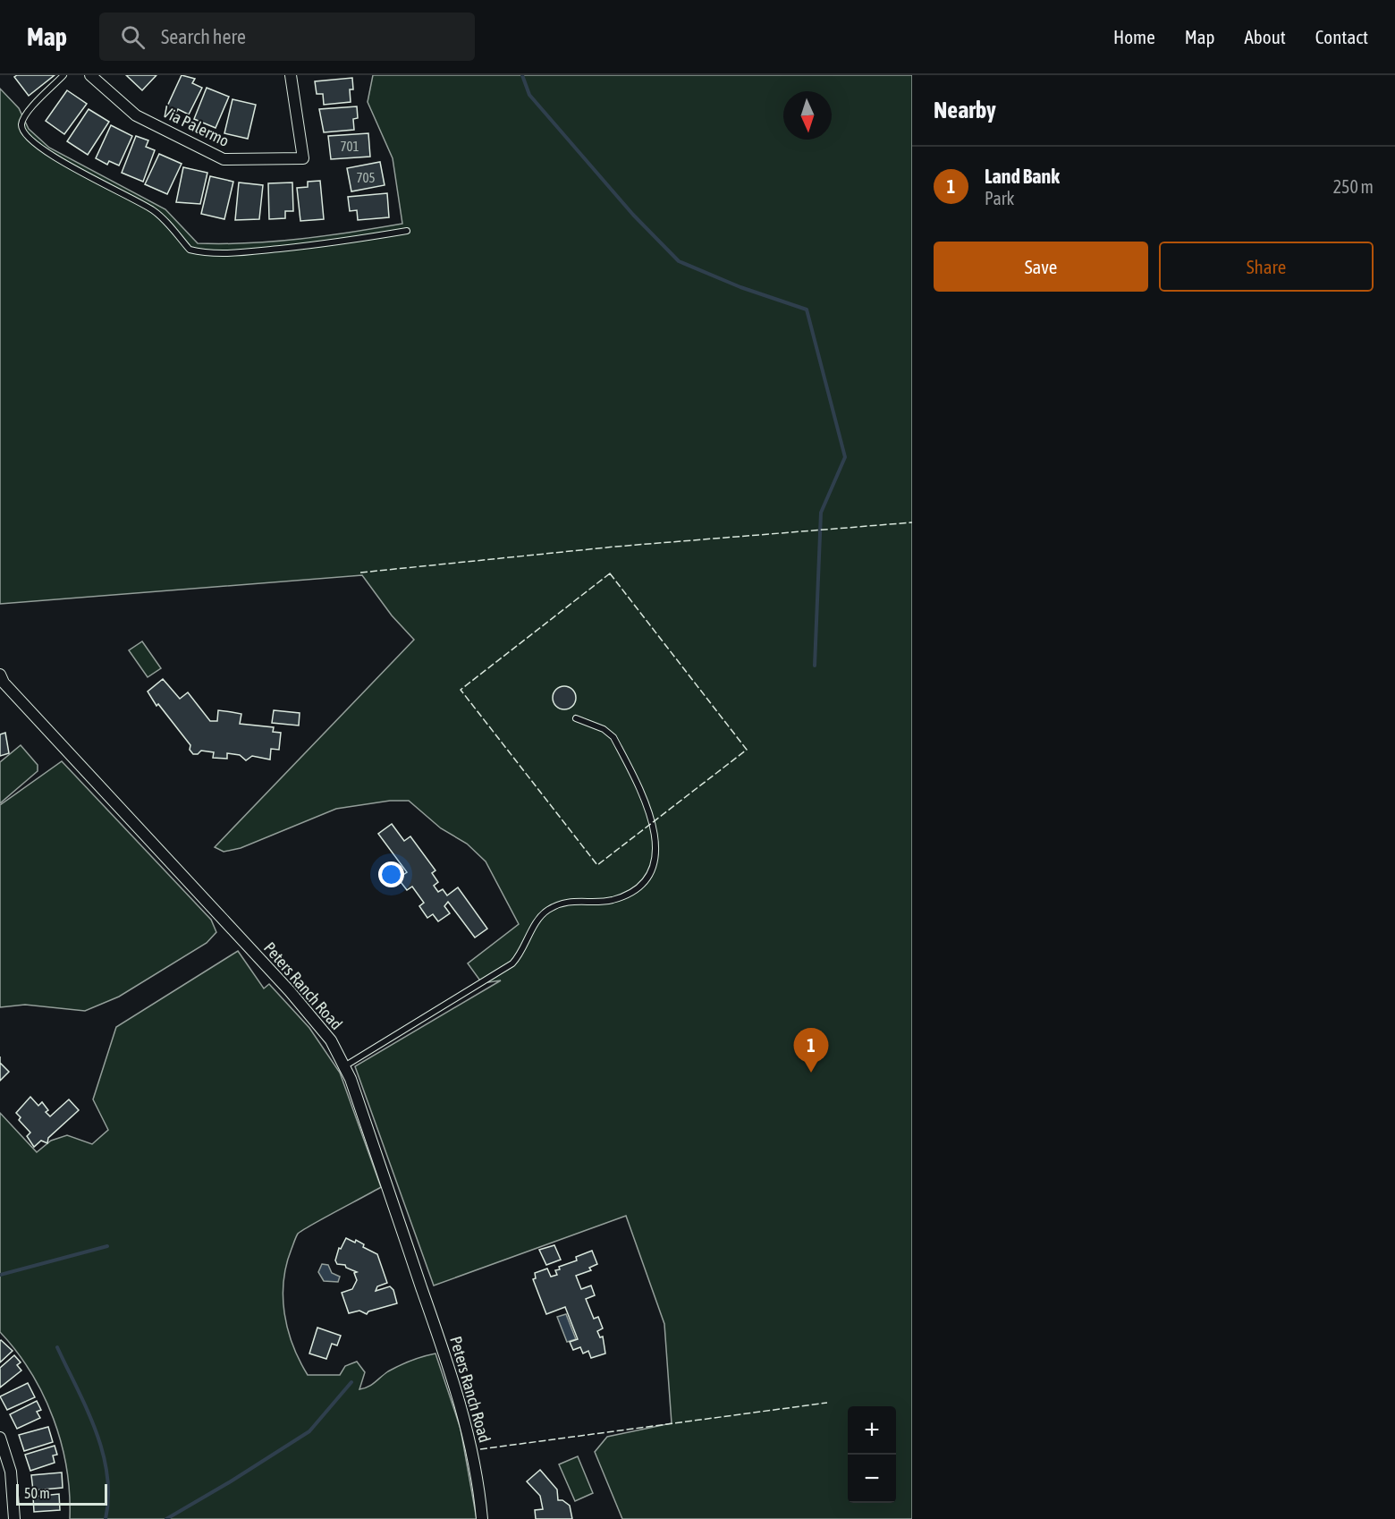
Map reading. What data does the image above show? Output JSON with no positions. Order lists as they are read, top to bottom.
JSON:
{
  "streets": {
    "street": ["Via Palermo", "Peters Ranch Road"]
  },
  "house_numbers": ["701", "705"],
  "scale_bar": "50 m",
  "north": "bottom",
  "page": {
    "header": "Map",
    "search": "Search here",
    "nav": [
      "Home",
      "Map",
      "About",
      "Contact"
    ],
    "heading": "Nearby",
    "list": [
      {
        "mark": "1",
        "name": "Land Bank",
        "note": "Park",
        "value": "250 m"
      }
    ],
    "buttons": ["Save", "Share"],
    "pins": "1",
    "map_buttons": ["+", "−"],
    "scale": "50 m"
  }
}
